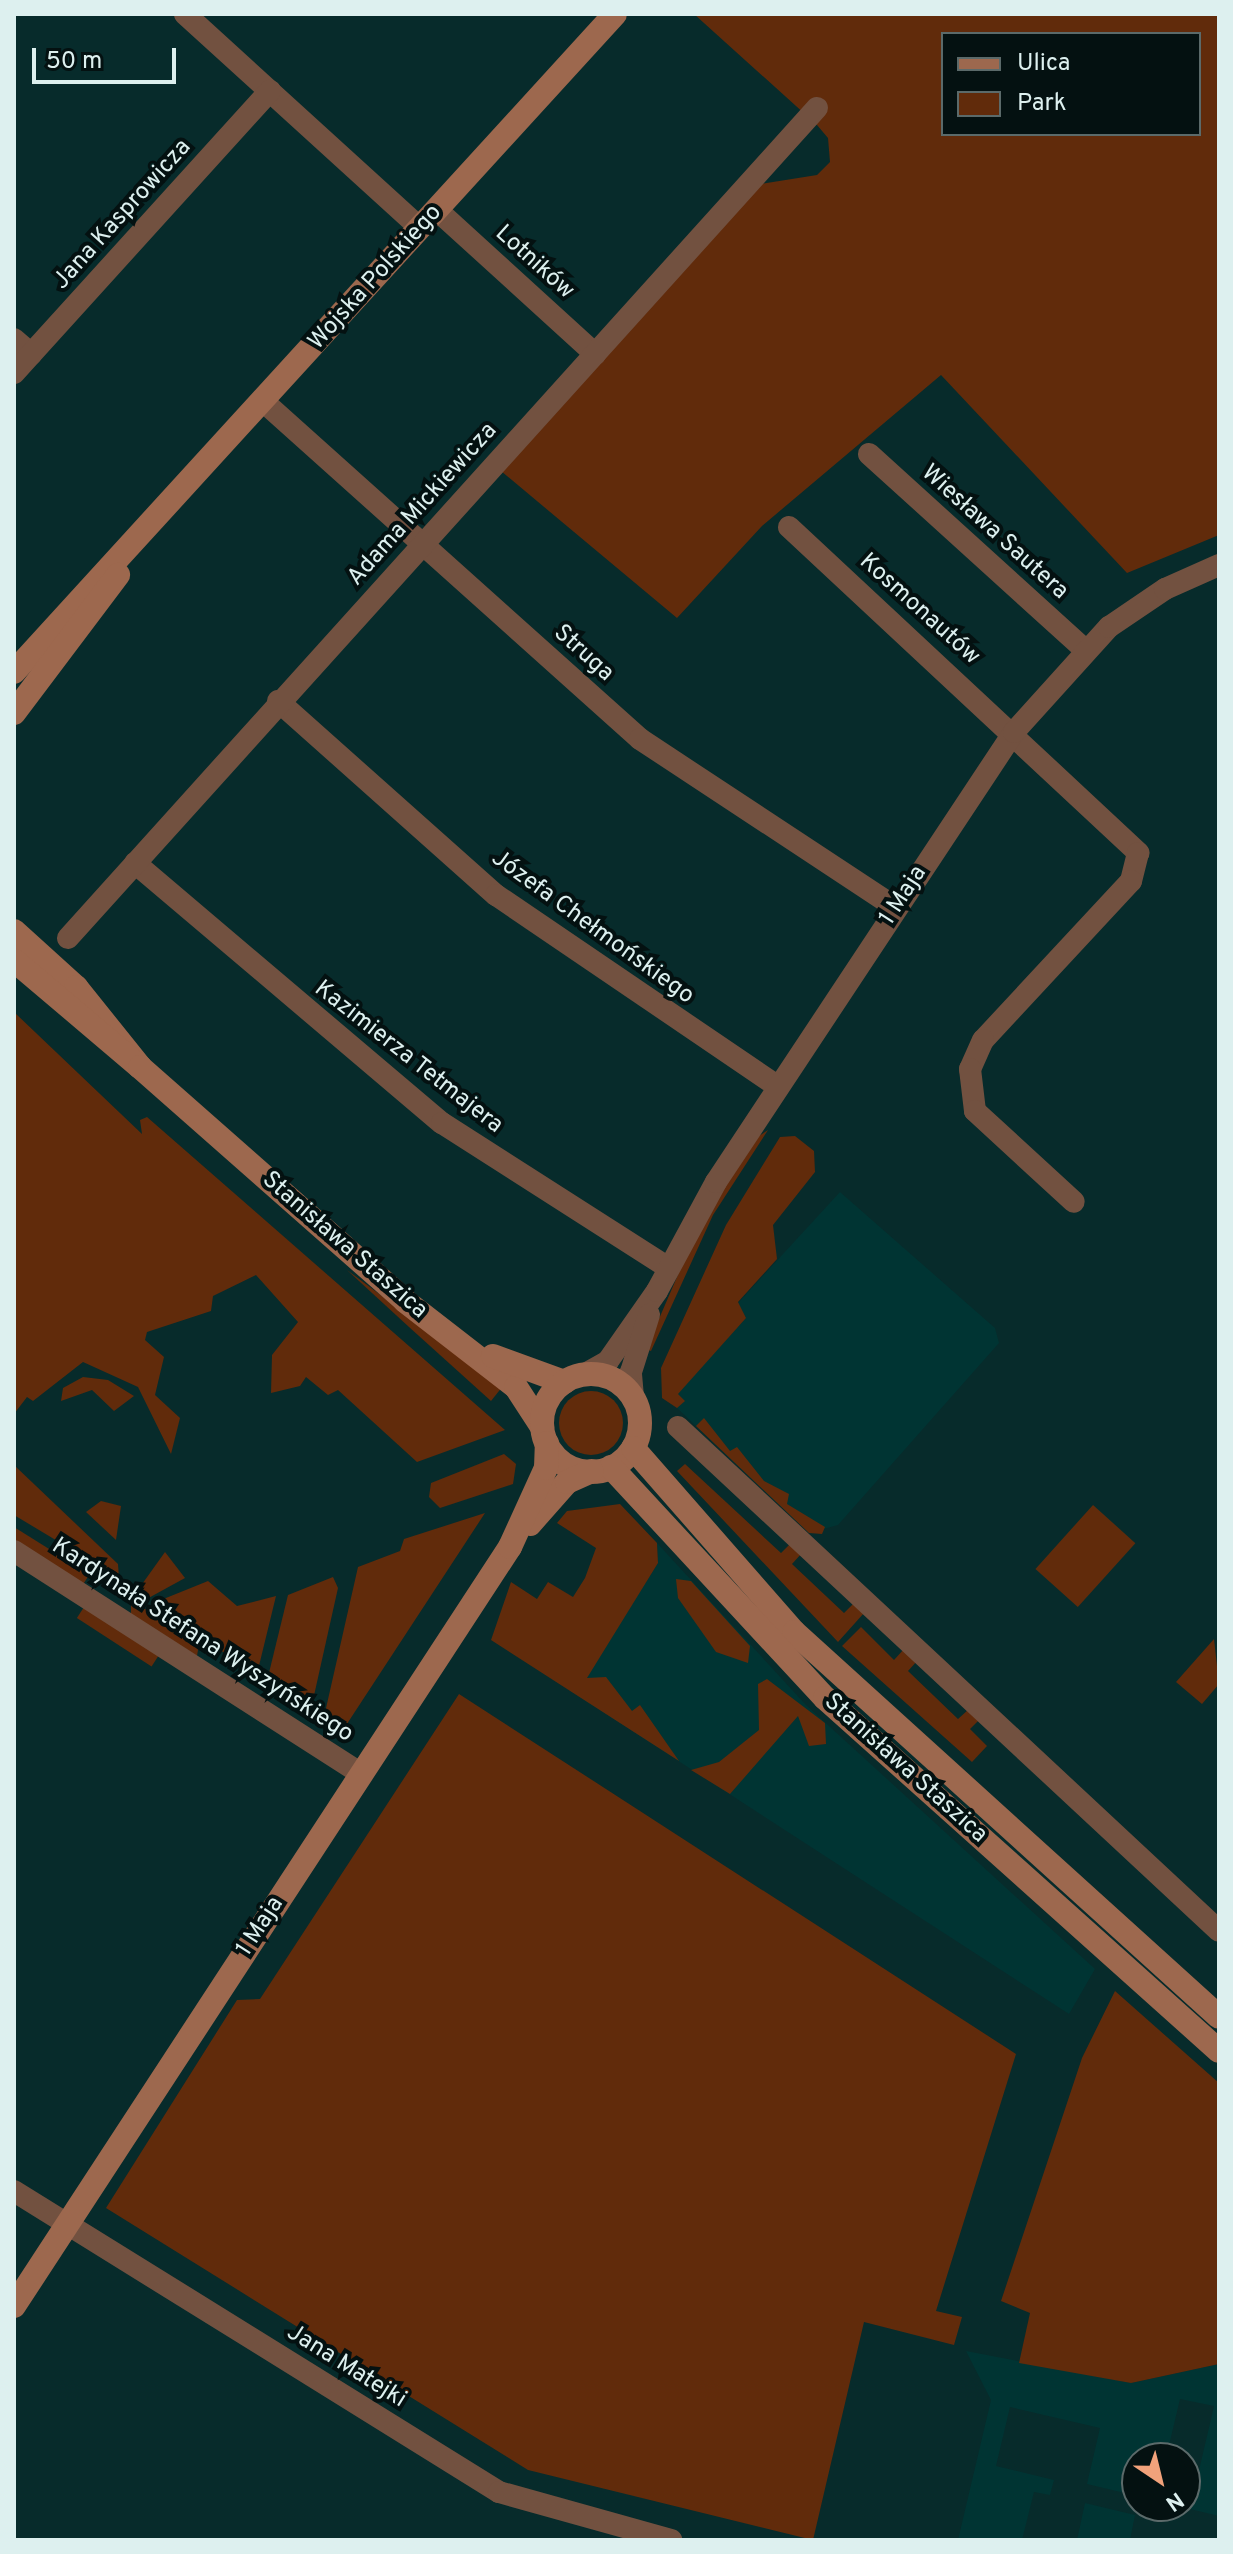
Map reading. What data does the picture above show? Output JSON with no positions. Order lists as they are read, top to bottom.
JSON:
{
  "streets": {
    "street": [
      "Jana Kasprowicza",
      "Lotników",
      "Wojska Polskiego",
      "Adama Mickiewicza",
      "Wiesława Sautera",
      "Kosmonautów",
      "Struga",
      "1 Maja",
      "Józefa Chełmońskiego",
      "Kazimierza Tetmajera",
      "Stanisława Staszica",
      "Kardynała Stefana Wyszyńskiego",
      "Jana Matejki"
    ]
  },
  "crossings": [
    ["Jana Kasprowicza", "Lotników"],
    ["Lotników", "Wojska Polskiego"],
    ["Lotników", "Adama Mickiewicza"],
    ["Wojska Polskiego", "Struga"],
    ["Adama Mickiewicza", "Struga"],
    ["Adama Mickiewicza", "Józefa Chełmońskiego"],
    ["Adama Mickiewicza", "Kazimierza Tetmajera"],
    ["Wiesława Sautera", "1 Maja"],
    ["Kosmonautów", "1 Maja"],
    ["Struga", "1 Maja"],
    ["1 Maja", "Józefa Chełmońskiego"],
    ["1 Maja", "Kazimierza Tetmajera"],
    ["1 Maja", "Stanisława Staszica"],
    ["1 Maja", "Kardynała Stefana Wyszyńskiego"],
    ["1 Maja", "Jana Matejki"]
  ],
  "legend": ["Ulica", "Park"],
  "scale_bar": "50 m",
  "north": "bottom right"
}
